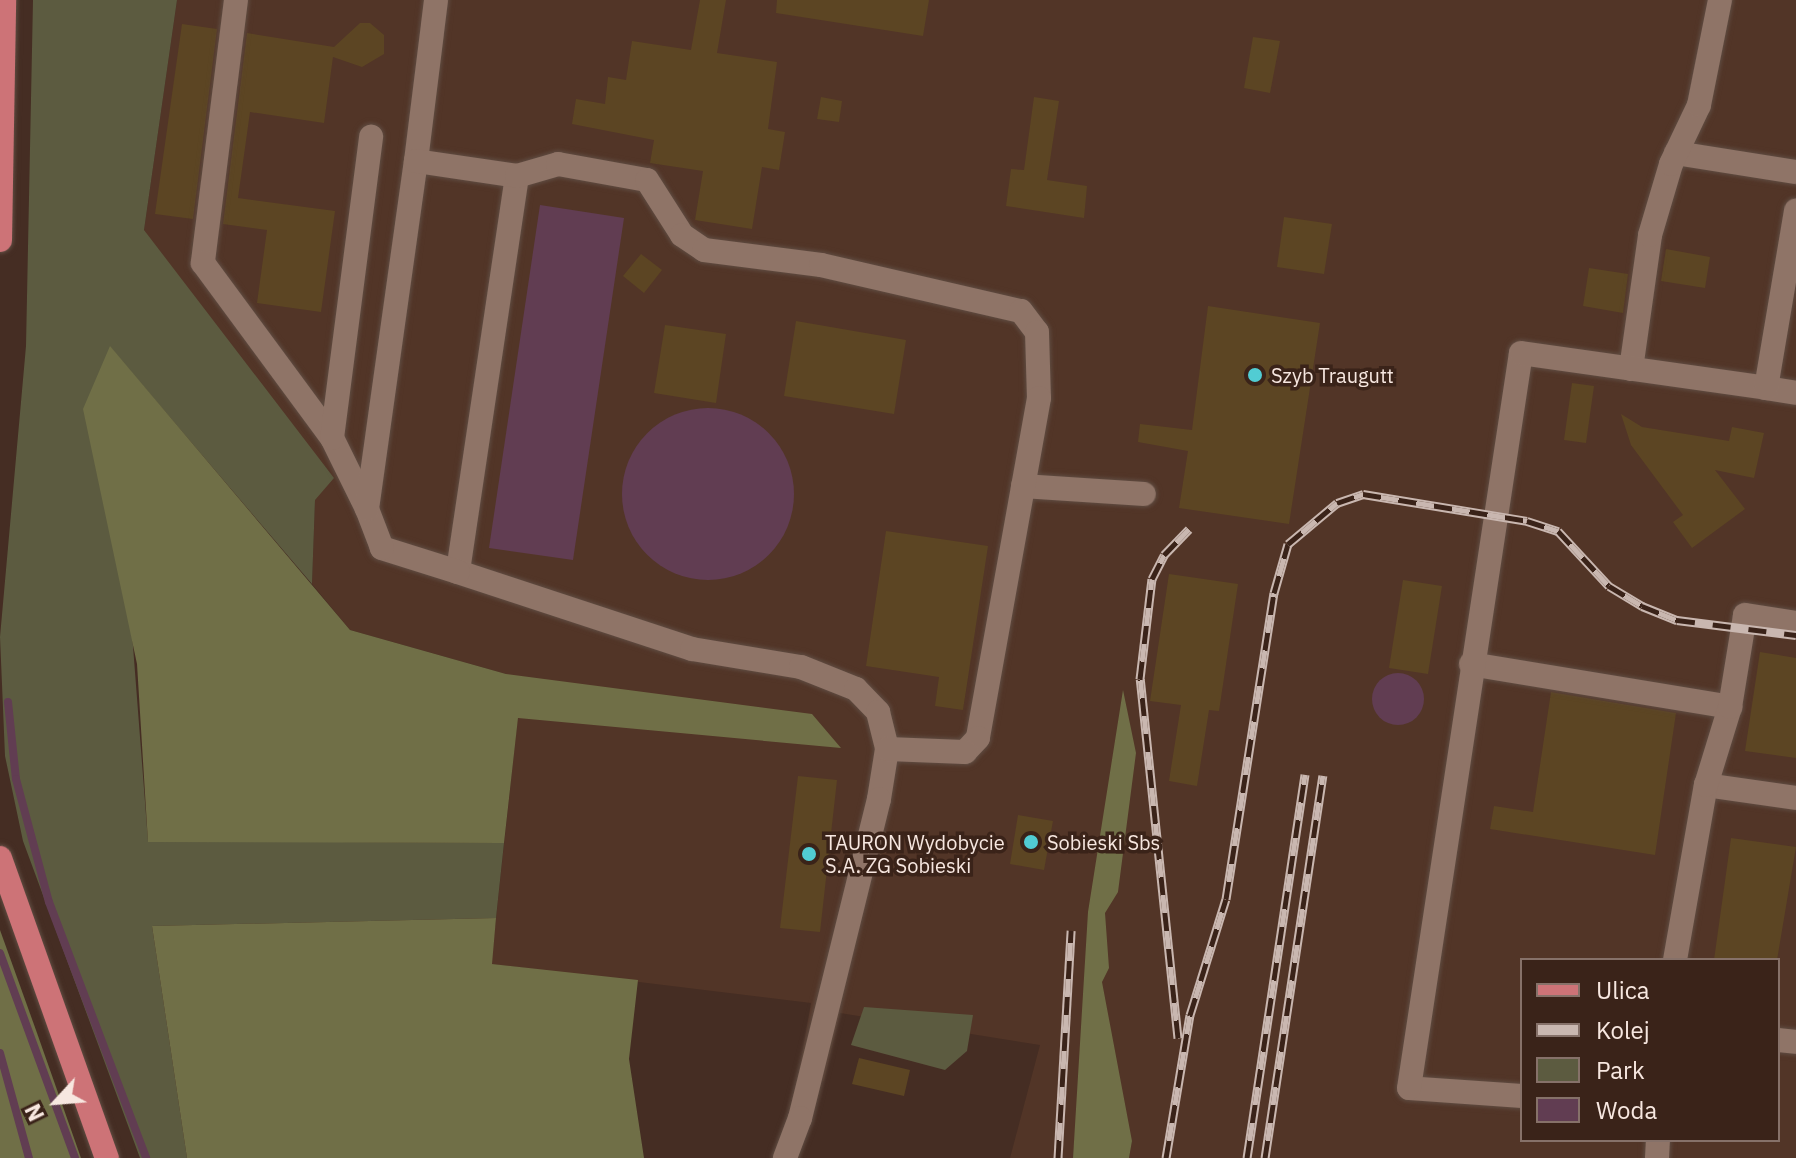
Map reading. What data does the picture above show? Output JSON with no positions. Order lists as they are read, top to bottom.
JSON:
{
  "places": ["Szyb Traugutt", "Sobieski Sbs", "TAURON Wydobycie S.A. ZG Sobieski"],
  "legend": [
    "Ulica",
    "Kolej",
    "Park",
    "Woda"
  ],
  "north": "bottom left"
}
